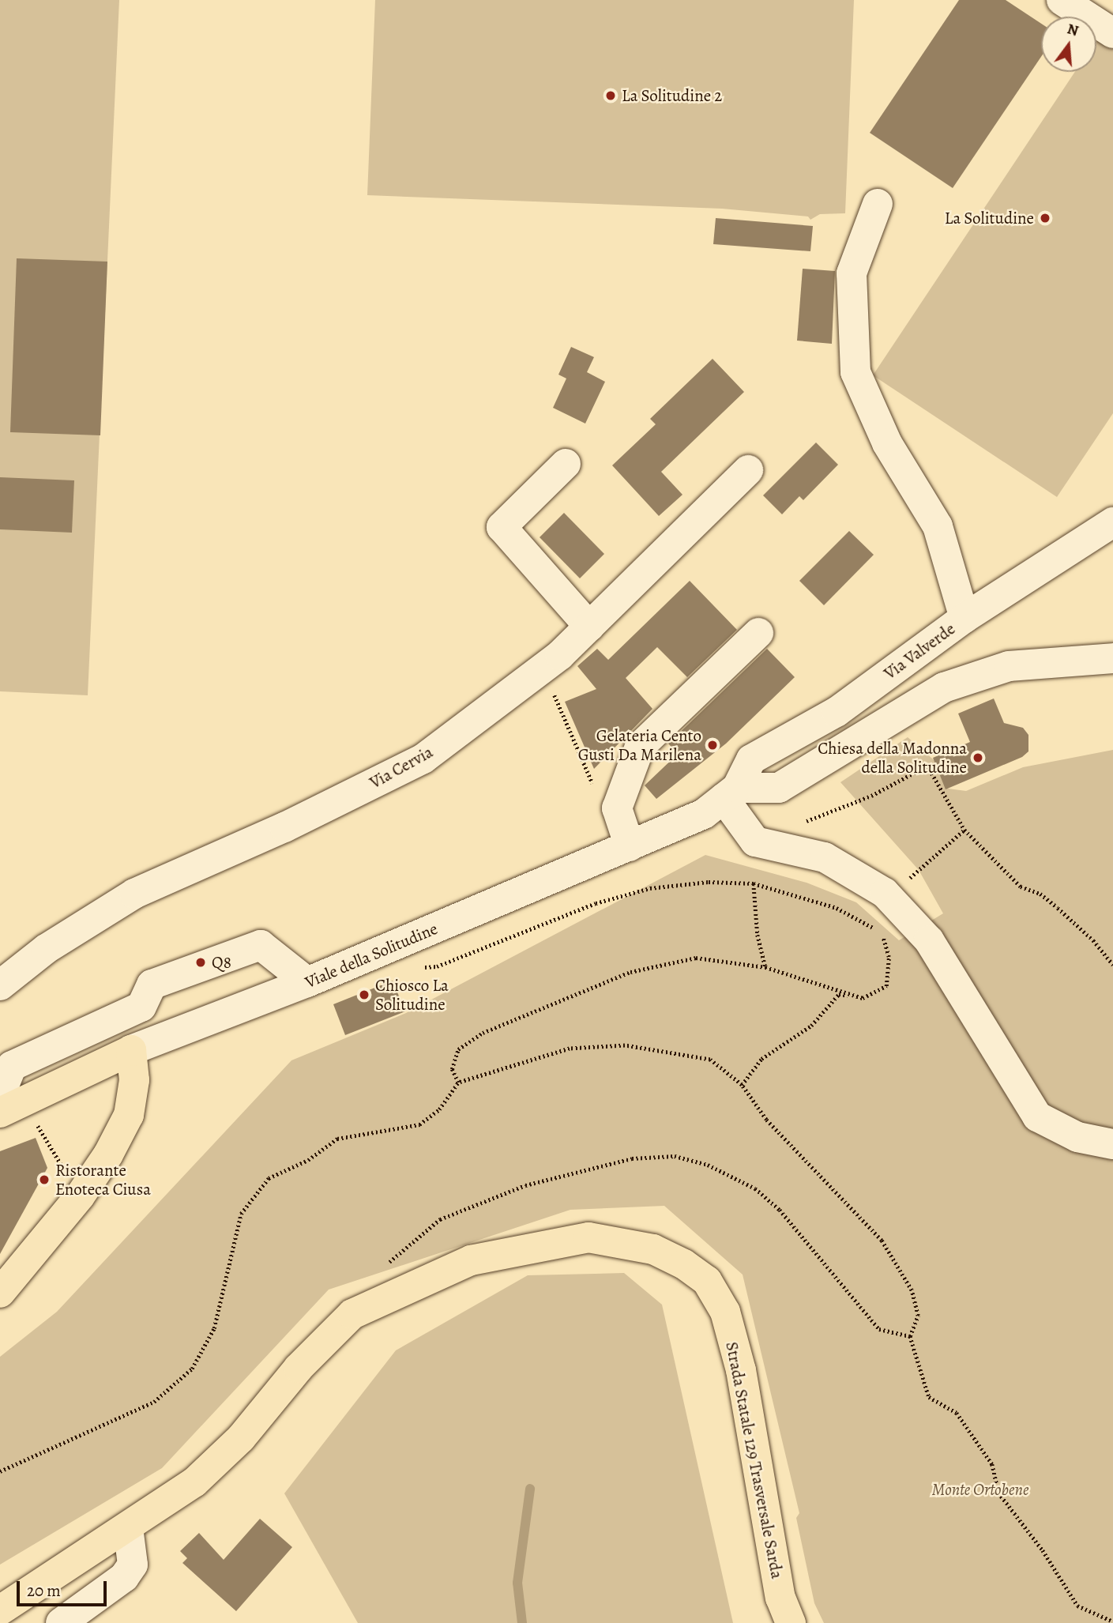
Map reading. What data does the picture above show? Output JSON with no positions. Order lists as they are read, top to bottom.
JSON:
{
  "streets": {
    "main road": ["Viale della Solitudine", "Strada Statale 129 Trasversale Sarda"],
    "street": ["Via Valverde", "Via Cervia"]
  },
  "crossings": [
    ["Via Valverde", "Viale della Solitudine"]
  ],
  "parks": ["Monte Ortobene"],
  "places": [
    "La Solitudine 2",
    "La Solitudine",
    "Gelateria Cento Gusti Da Marilena",
    "Chiesa della Madonna della Solitudine",
    "Q8",
    "Chiosco La Solitudine",
    "Ristorante Enoteca Ciusa"
  ],
  "scale_bar": "20 m",
  "north": "top"
}
